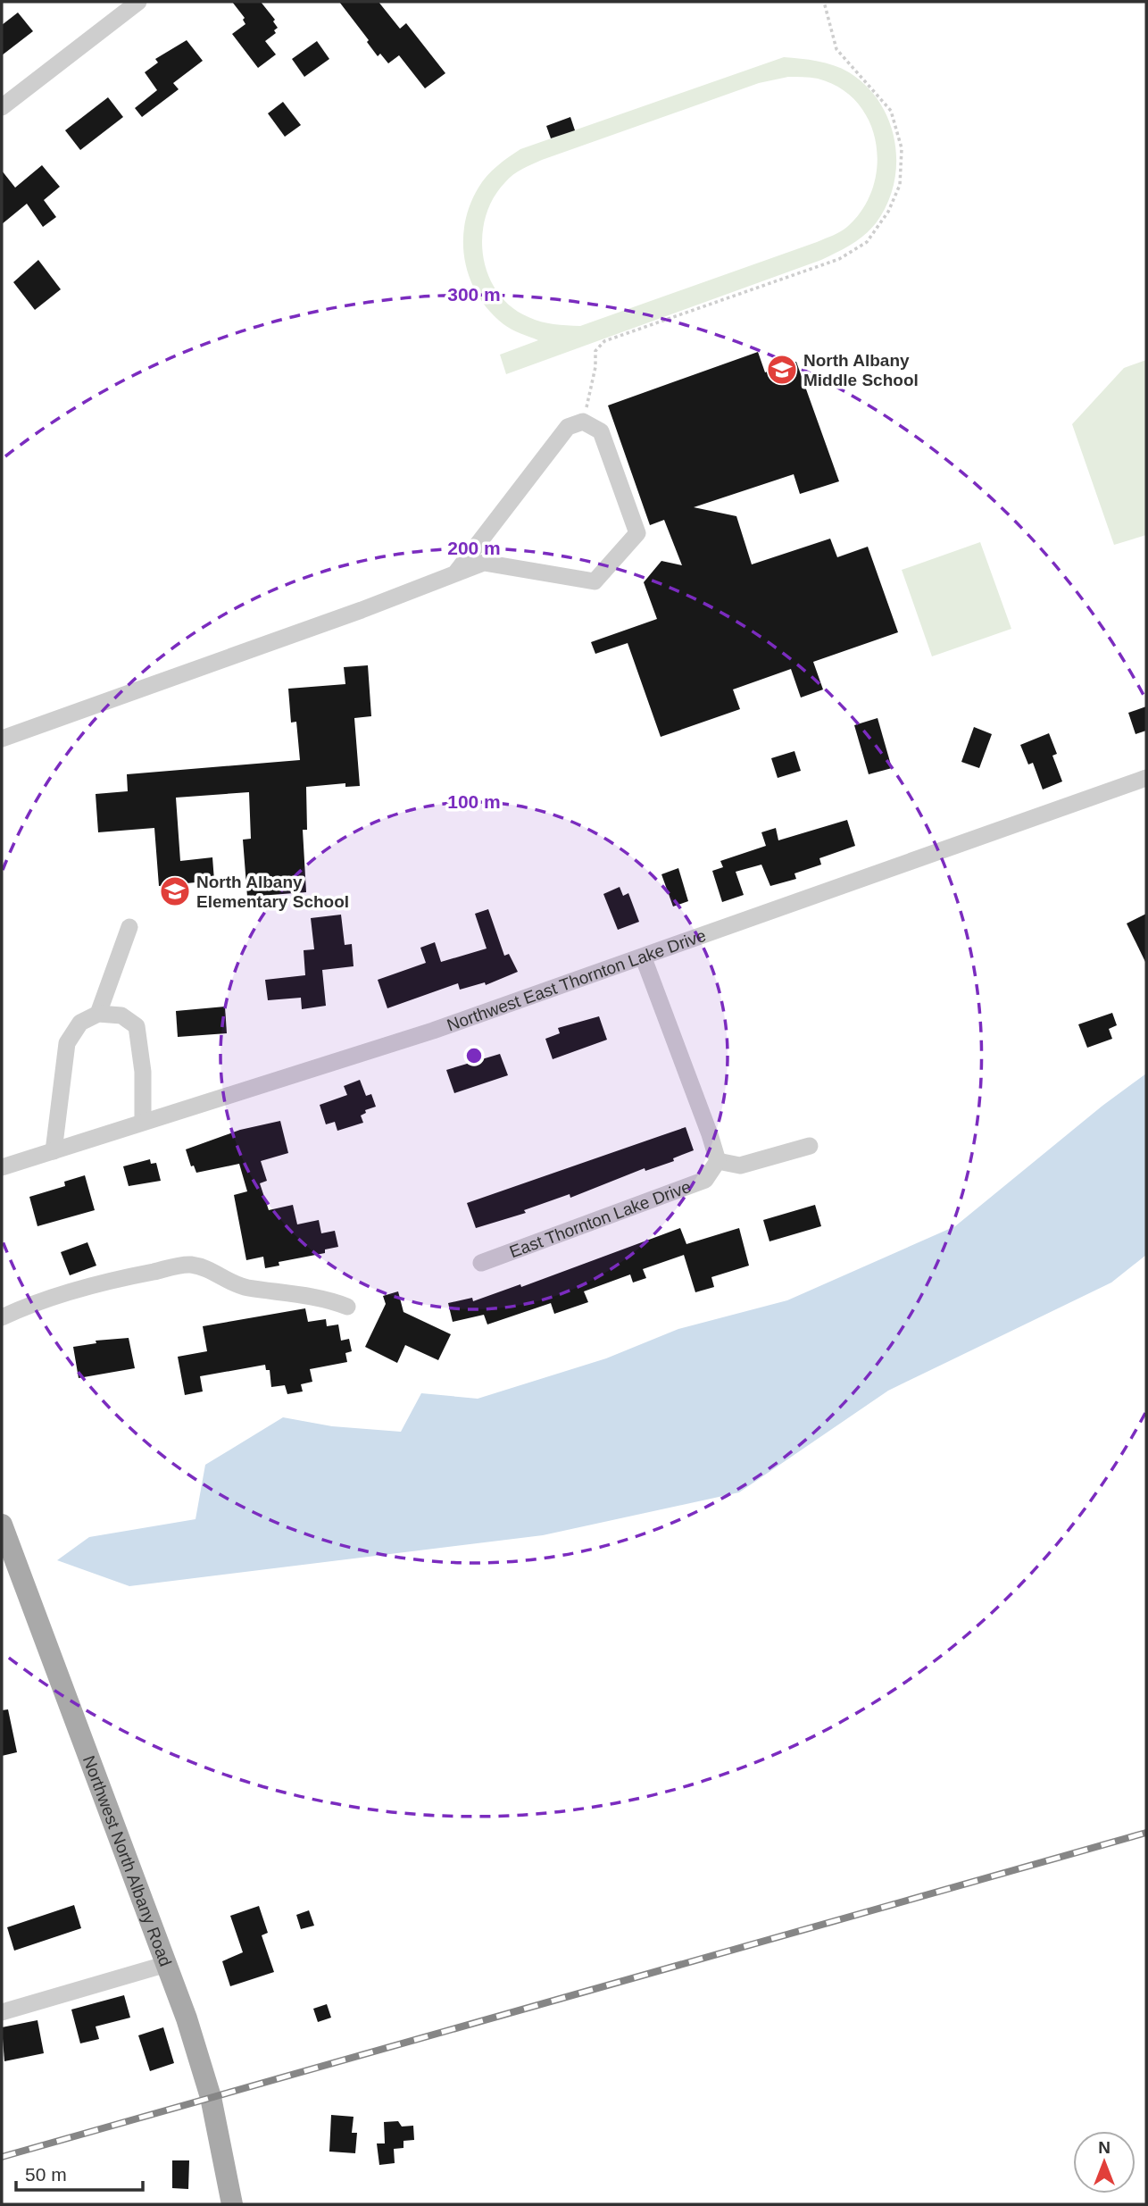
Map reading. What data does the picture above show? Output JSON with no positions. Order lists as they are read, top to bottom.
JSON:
{
  "streets": {
    "main road": ["Northwest North Albany Road"],
    "street": ["Northwest East Thornton Lake Drive", "East Thornton Lake Drive"]
  },
  "places": {
    "school or university": ["North Albany Middle School", "North Albany Elementary School"]
  },
  "scale_bar": "50 m",
  "north": "top",
  "rings": ["300 m", "200 m", "100 m"]
}
